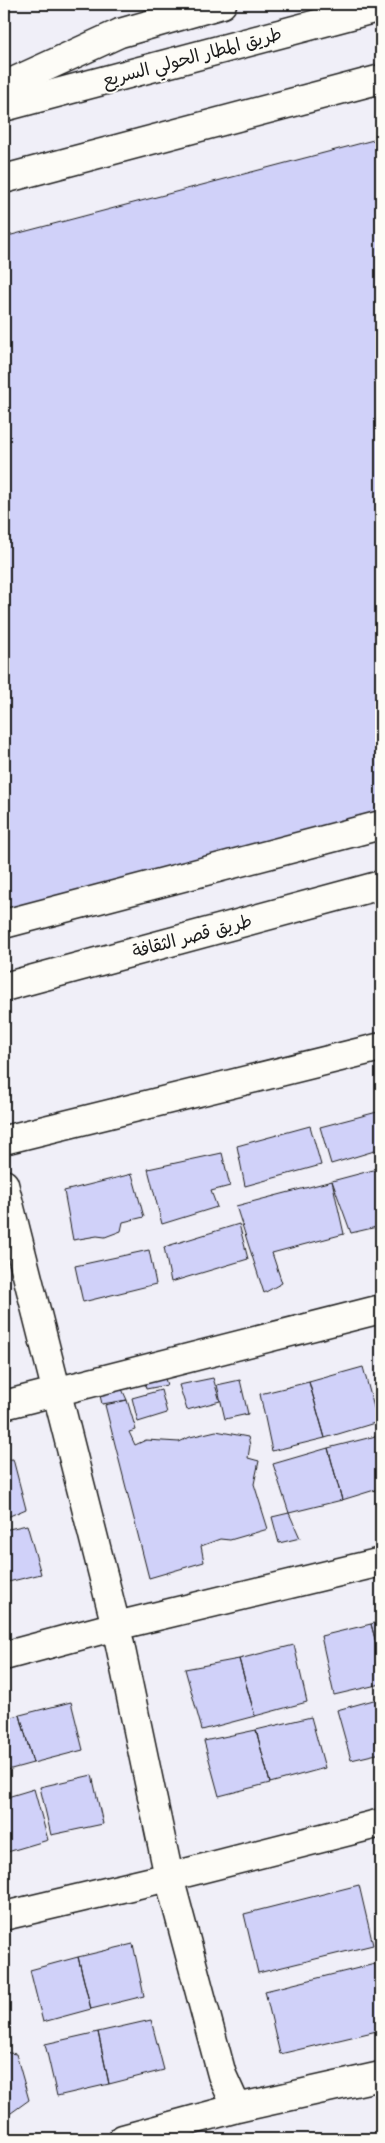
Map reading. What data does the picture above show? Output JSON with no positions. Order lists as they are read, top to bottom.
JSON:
{
  "streets": {
    "main road": ["طريق المطار الحولي السريع", "طريق قصر الثقافة"]
  }
}
